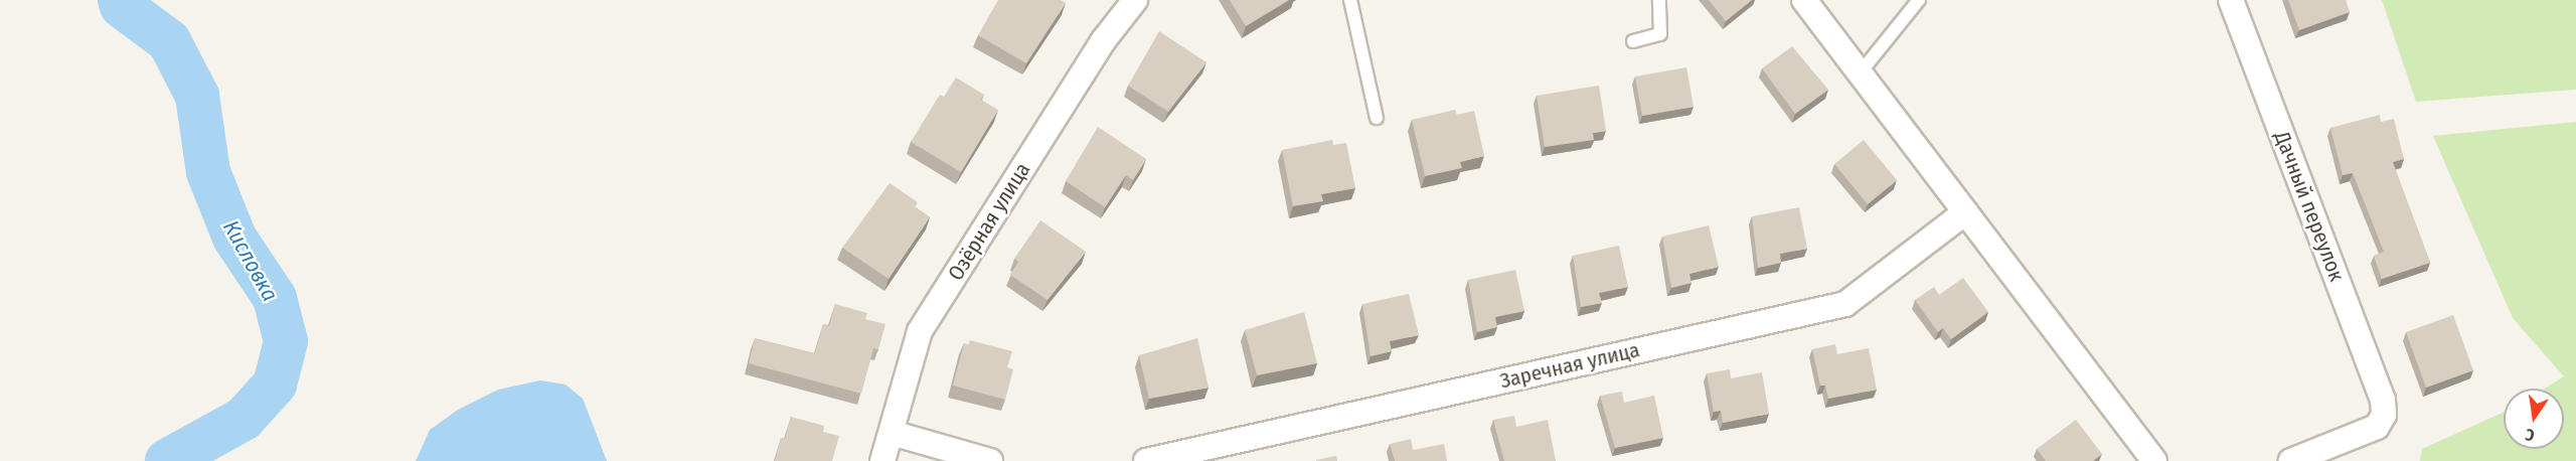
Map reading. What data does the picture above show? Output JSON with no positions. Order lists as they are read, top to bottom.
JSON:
{
  "streets": {
    "street": ["Дачный переулок", "Озёрная улица", "Заречная улица"]
  },
  "water": ["Кисловка"],
  "north": "bottom"
}
